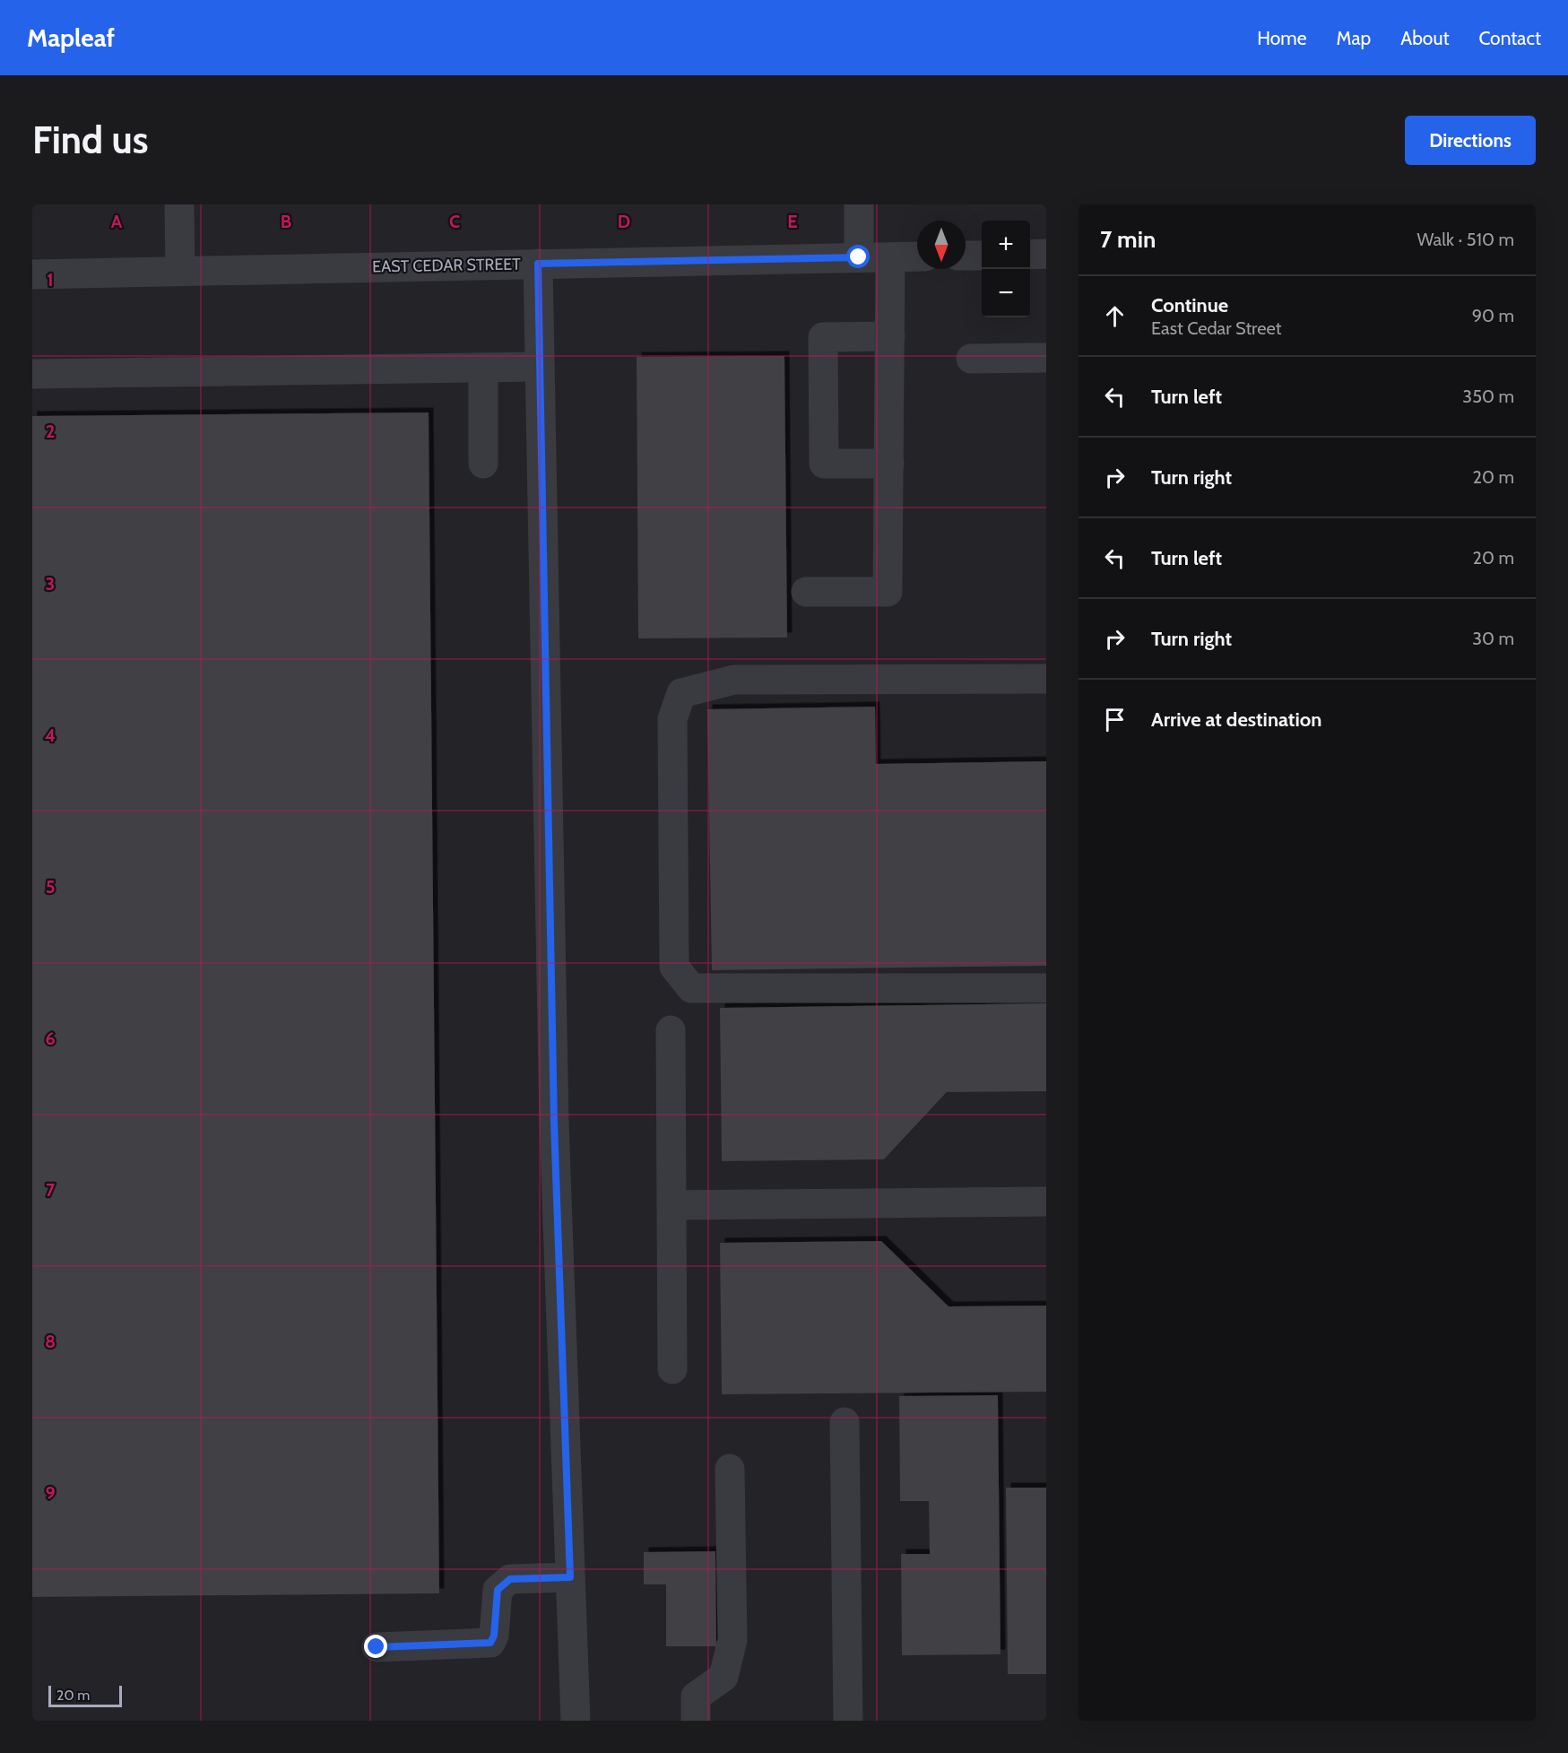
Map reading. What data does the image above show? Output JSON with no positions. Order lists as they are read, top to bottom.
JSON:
{
  "streets": {
    "street": ["EAST CEDAR STREET"]
  },
  "scale_bar": "20 m",
  "north": "bottom",
  "page": {
    "header": "Mapleaf",
    "nav": [
      "Home",
      "Map",
      "About",
      "Contact"
    ],
    "buttons": "Directions",
    "title": "Find us",
    "heading": ["7 min", "Walk · 510 m"],
    "map_buttons": ["+", "−"],
    "list": [
      ["Continue", "East Cedar Street", "90 m"],
      ["Turn left", "350 m"],
      ["Turn right", "20 m"],
      ["Turn left", "20 m"],
      ["Turn right", "30 m"],
      "Arrive at destination"
    ],
    "scale": "20 m"
  },
  "grid": {
    "columns": [
      "A",
      "B",
      "C",
      "D",
      "E"
    ],
    "rows": [
      "1",
      "2",
      "3",
      "4",
      "5",
      "6",
      "7",
      "8",
      "9"
    ]
  }
}
